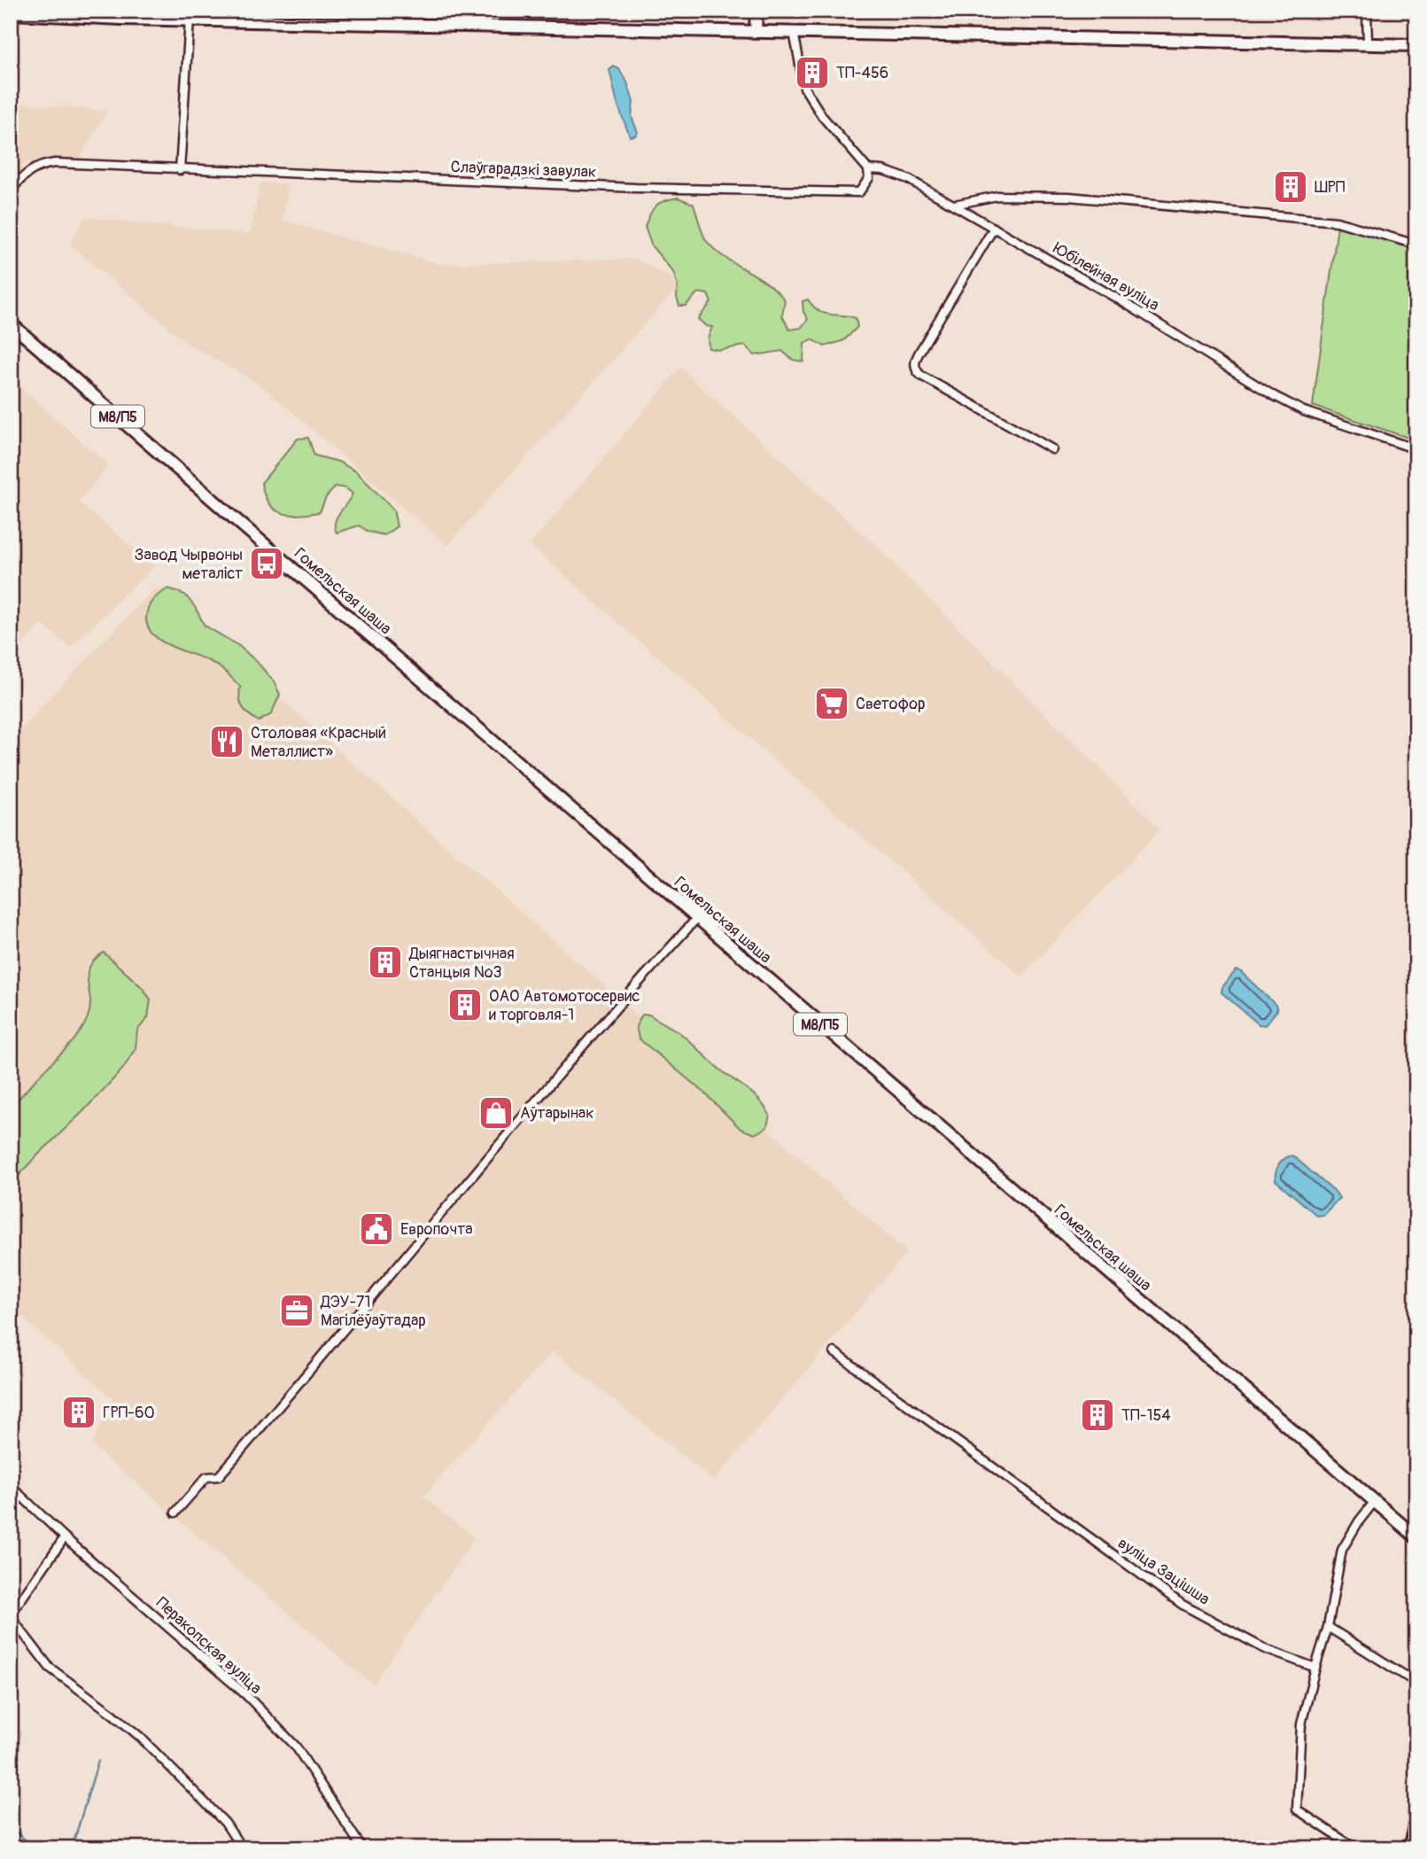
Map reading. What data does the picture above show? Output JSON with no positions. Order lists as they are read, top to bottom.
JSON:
{
  "streets": {
    "main road": ["М8/П5", "Гомельская шаша"],
    "street": [
      "Слаўгарадзкі завулак",
      "Юбілейная вуліца",
      "вуліца Зацішша",
      "Перакопская вуліца"
    ]
  },
  "crossings": [
    ["Слаўгарадзкі завулак", "Юбілейная вуліца"]
  ],
  "places": {
    "building": [
      "ТП-456",
      "ШРП",
      "Дыягнастычная Станцыя №3",
      "ОАО Автомотосервис и торговля-1",
      "ГРП-60",
      "ТП-154"
    ],
    "bus stop": ["Завод Чырвоны металіст"],
    "supermarket": ["Светофор"],
    "restaurant": ["Столовая «Красный Металлист»"],
    "shop": ["Аўтарынак"],
    "public building": ["Европочта"],
    "office": ["ДЭУ-71 Магілёўаўтадар"]
  }
}
